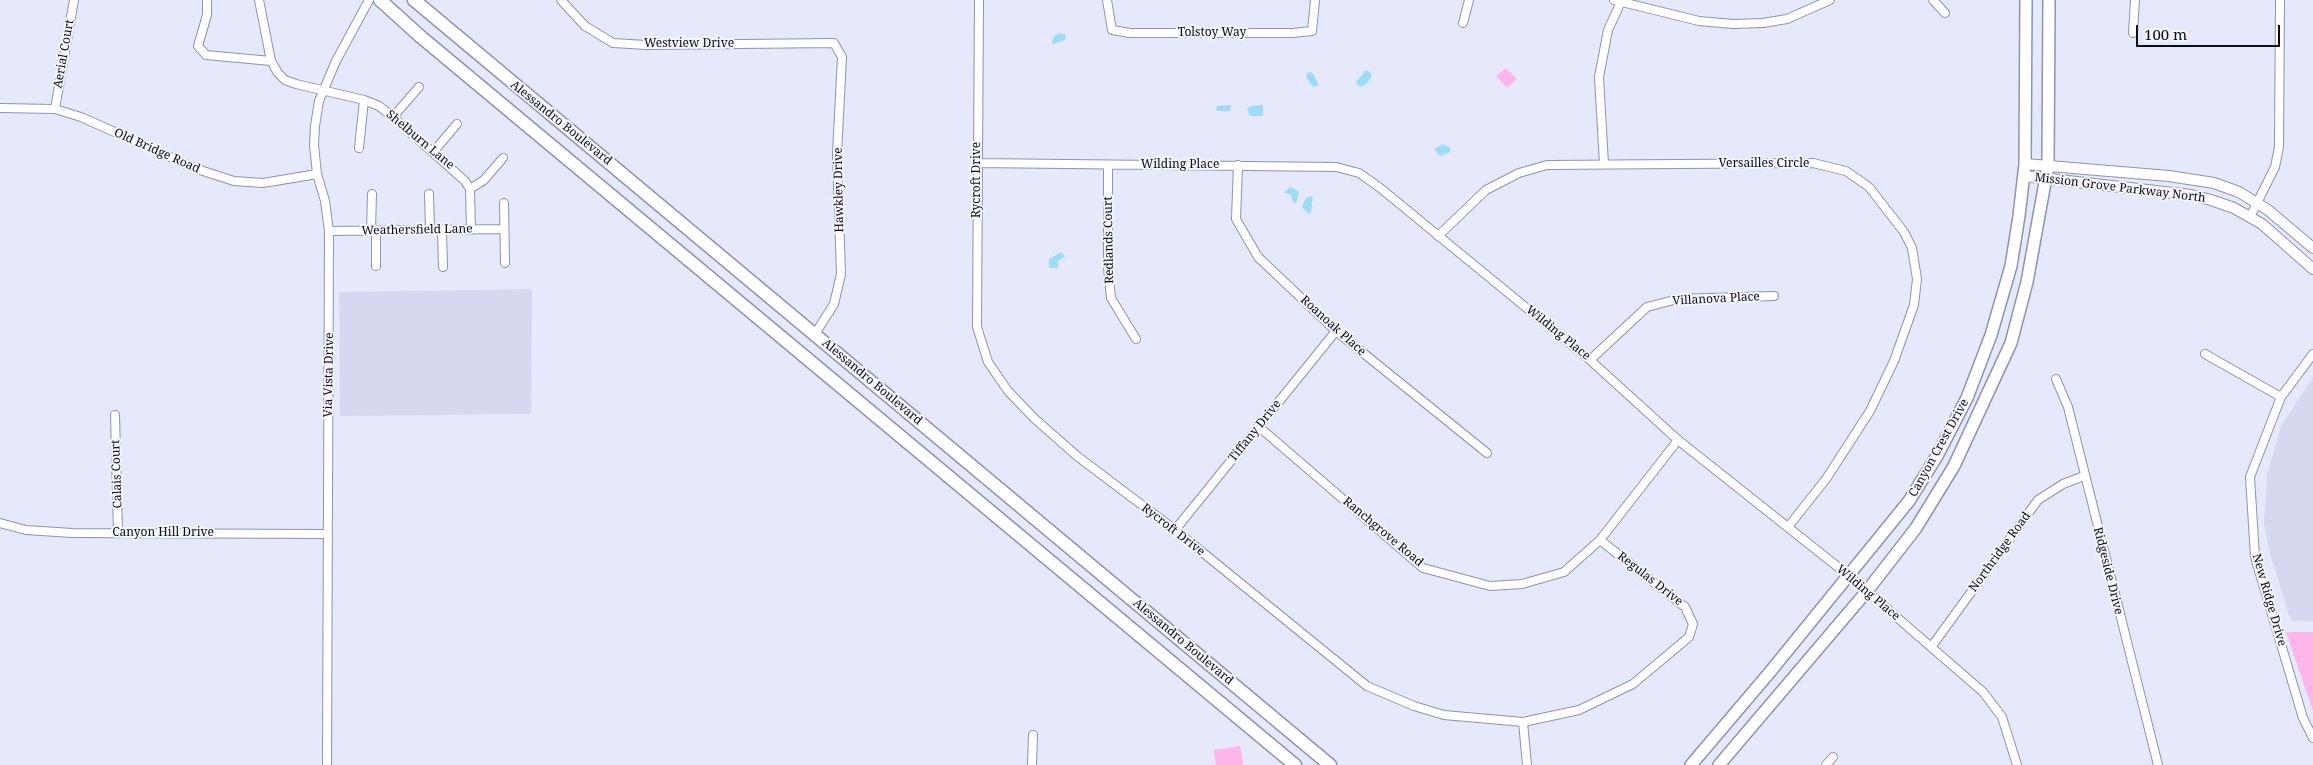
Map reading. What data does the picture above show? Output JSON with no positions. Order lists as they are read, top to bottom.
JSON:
{
  "streets": {
    "main road": ["Alessandro Boulevard", "Canyon Crest Drive"],
    "street": [
      "Tolstoy Way",
      "Westview Drive",
      "Aerial Court",
      "Shelburn Lane",
      "Old Bridge Road",
      "Versailles Circle",
      "Wilding Place",
      "Rycroft Drive",
      "Mission Grove Parkway North",
      "Hawkley Drive",
      "Weathersfield Lane",
      "Redlands Court",
      "Villanova Place",
      "Roanoak Place",
      "Via Vista Drive",
      "Tiffany Drive",
      "Calais Court",
      "Ranchgrove Road",
      "Canyon Hill Drive",
      "Northridge Road",
      "Ridgeside Drive",
      "Regulas Drive",
      "New Ridge Drive"
    ]
  },
  "crossings": [
    ["Westview Drive", "Hawkley Drive"],
    ["Aerial Court", "Old Bridge Road"],
    ["Alessandro Boulevard", "Hawkley Drive"],
    ["Shelburn Lane", "Via Vista Drive"],
    ["Old Bridge Road", "Via Vista Drive"],
    ["Versailles Circle", "Wilding Place"],
    ["Wilding Place", "Rycroft Drive"],
    ["Wilding Place", "Redlands Court"],
    ["Wilding Place", "Villanova Place"],
    ["Wilding Place", "Roanoak Place"],
    ["Wilding Place", "Canyon Crest Drive"],
    ["Wilding Place", "Ranchgrove Road"],
    ["Wilding Place", "Northridge Road"],
    ["Rycroft Drive", "Tiffany Drive"],
    ["Rycroft Drive", "Regulas Drive"],
    ["Mission Grove Parkway North", "Canyon Crest Drive"],
    ["Weathersfield Lane", "Via Vista Drive"],
    ["Roanoak Place", "Tiffany Drive"],
    ["Via Vista Drive", "Canyon Hill Drive"],
    ["Tiffany Drive", "Ranchgrove Road"],
    ["Calais Court", "Canyon Hill Drive"],
    ["Ranchgrove Road", "Regulas Drive"],
    ["Northridge Road", "Ridgeside Drive"]
  ],
  "scale_bar": "100 m"
}
